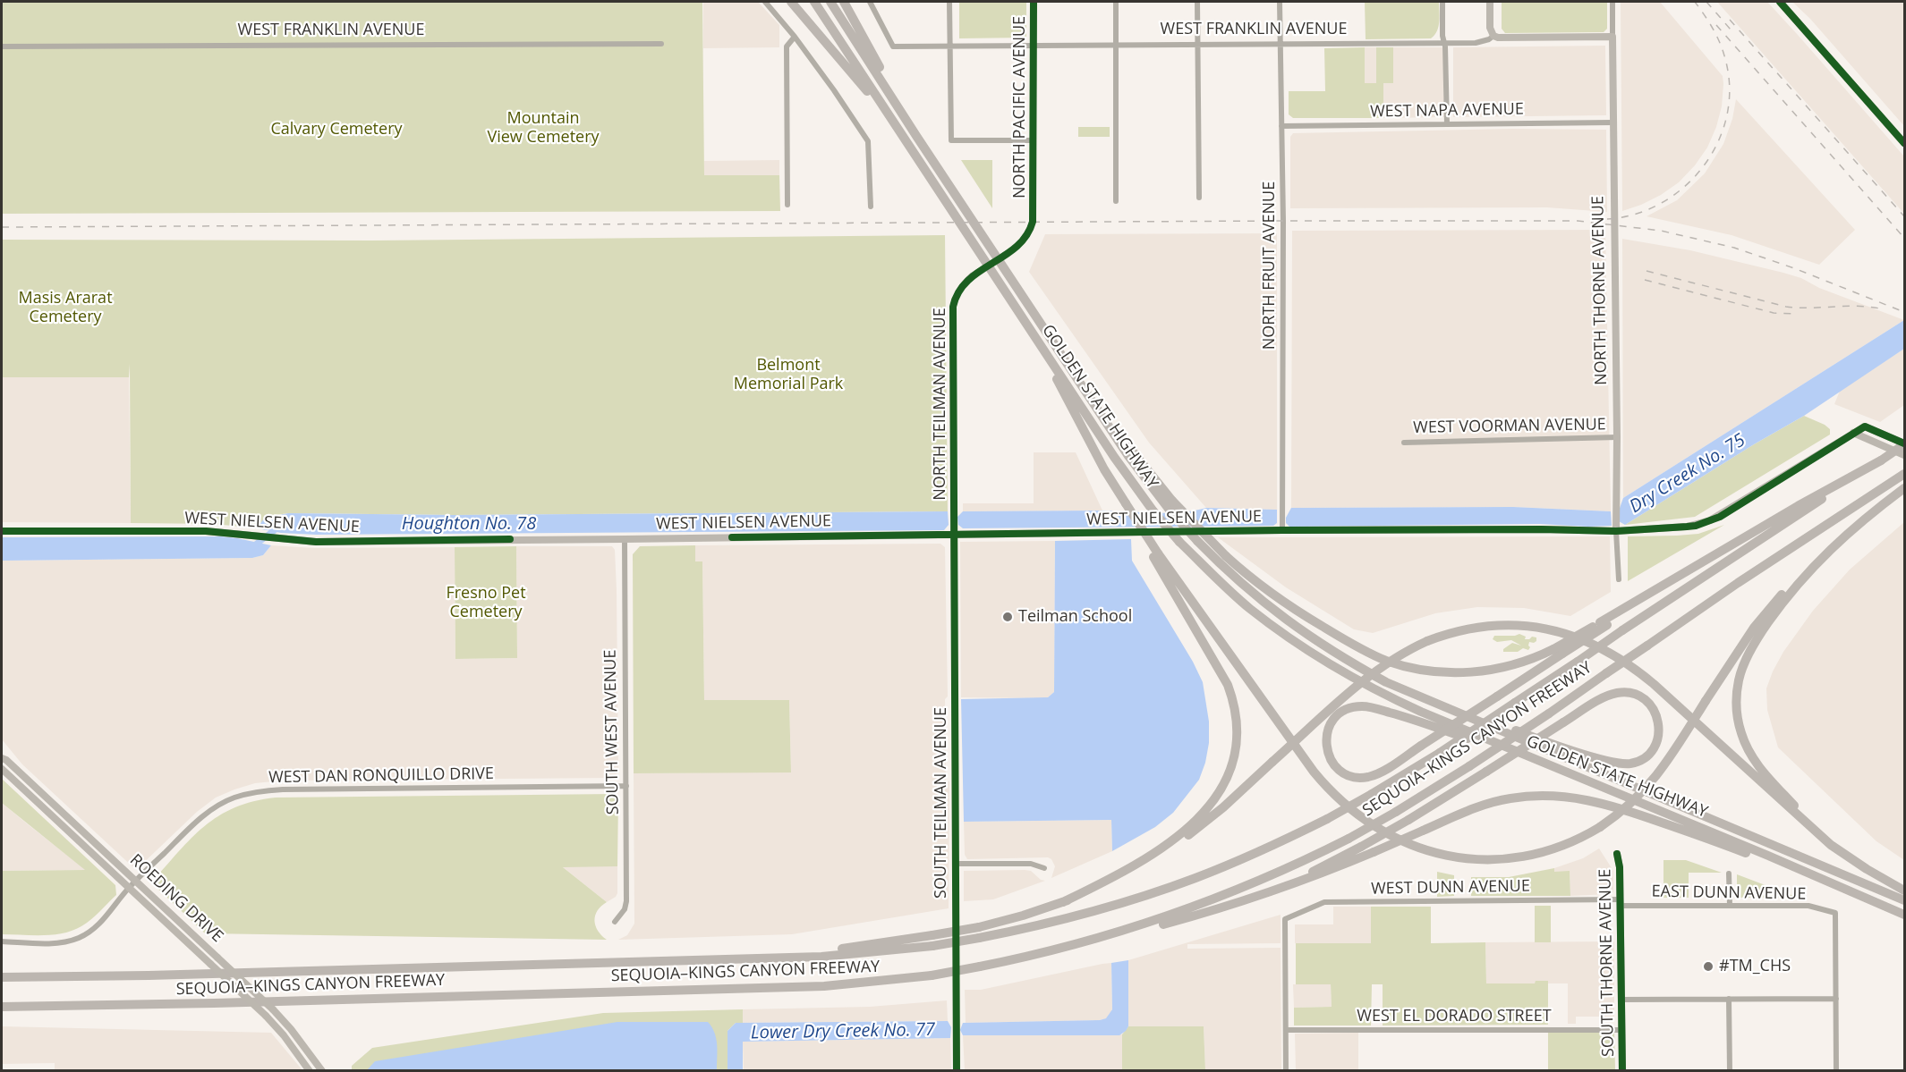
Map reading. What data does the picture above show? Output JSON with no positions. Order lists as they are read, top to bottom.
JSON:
{
  "streets": {
    "highway": ["GOLDEN STATE HIGHWAY", "SEQUOIA–KINGS CANYON FREEWAY"],
    "street": [
      "WEST FRANKLIN AVENUE",
      "NORTH PACIFIC AVENUE",
      "WEST NAPA AVENUE",
      "NORTH FRUIT AVENUE",
      "NORTH THORNE AVENUE",
      "NORTH TEILMAN AVENUE",
      "WEST VOORMAN AVENUE",
      "WEST NIELSEN AVENUE",
      "SOUTH WEST AVENUE",
      "WEST DAN RONQUILLO DRIVE",
      "SOUTH TEILMAN AVENUE",
      "WEST DUNN AVENUE",
      "EAST DUNN AVENUE",
      "ROEDING DRIVE",
      "SOUTH THORNE AVENUE",
      "WEST EL DORADO STREET"
    ]
  },
  "crossings": [
    ["WEST FRANKLIN AVENUE", "NORTH PACIFIC AVENUE"],
    ["WEST FRANKLIN AVENUE", "NORTH FRUIT AVENUE"],
    ["WEST FRANKLIN AVENUE", "NORTH THORNE AVENUE"],
    ["NORTH PACIFIC AVENUE", "NORTH TEILMAN AVENUE"],
    ["WEST NAPA AVENUE", "NORTH FRUIT AVENUE"],
    ["WEST NAPA AVENUE", "NORTH THORNE AVENUE"],
    ["NORTH FRUIT AVENUE", "WEST NIELSEN AVENUE"],
    ["NORTH THORNE AVENUE", "WEST VOORMAN AVENUE"],
    ["NORTH THORNE AVENUE", "WEST NIELSEN AVENUE"],
    ["NORTH TEILMAN AVENUE", "WEST NIELSEN AVENUE"],
    ["NORTH TEILMAN AVENUE", "SOUTH TEILMAN AVENUE"],
    ["WEST NIELSEN AVENUE", "SOUTH WEST AVENUE"],
    ["WEST NIELSEN AVENUE", "SOUTH TEILMAN AVENUE"],
    ["SOUTH WEST AVENUE", "WEST DAN RONQUILLO DRIVE"],
    ["WEST DAN RONQUILLO DRIVE", "ROEDING DRIVE"],
    ["WEST DUNN AVENUE", "EAST DUNN AVENUE"],
    ["WEST DUNN AVENUE", "SOUTH THORNE AVENUE"],
    ["WEST DUNN AVENUE", "WEST EL DORADO STREET"],
    ["EAST DUNN AVENUE", "SOUTH THORNE AVENUE"],
    ["SOUTH THORNE AVENUE", "WEST EL DORADO STREET"]
  ],
  "water": ["Dry Creek No. 75", "Houghton No. 78", "Lower Dry Creek No. 77"],
  "parks": [
    "Mountain View Cemetery",
    "Calvary Cemetery",
    "Masis Ararat Cemetery",
    "Belmont Memorial Park",
    "Fresno Pet Cemetery"
  ],
  "places": ["Teilman School", "#TM_CHS"]
}
